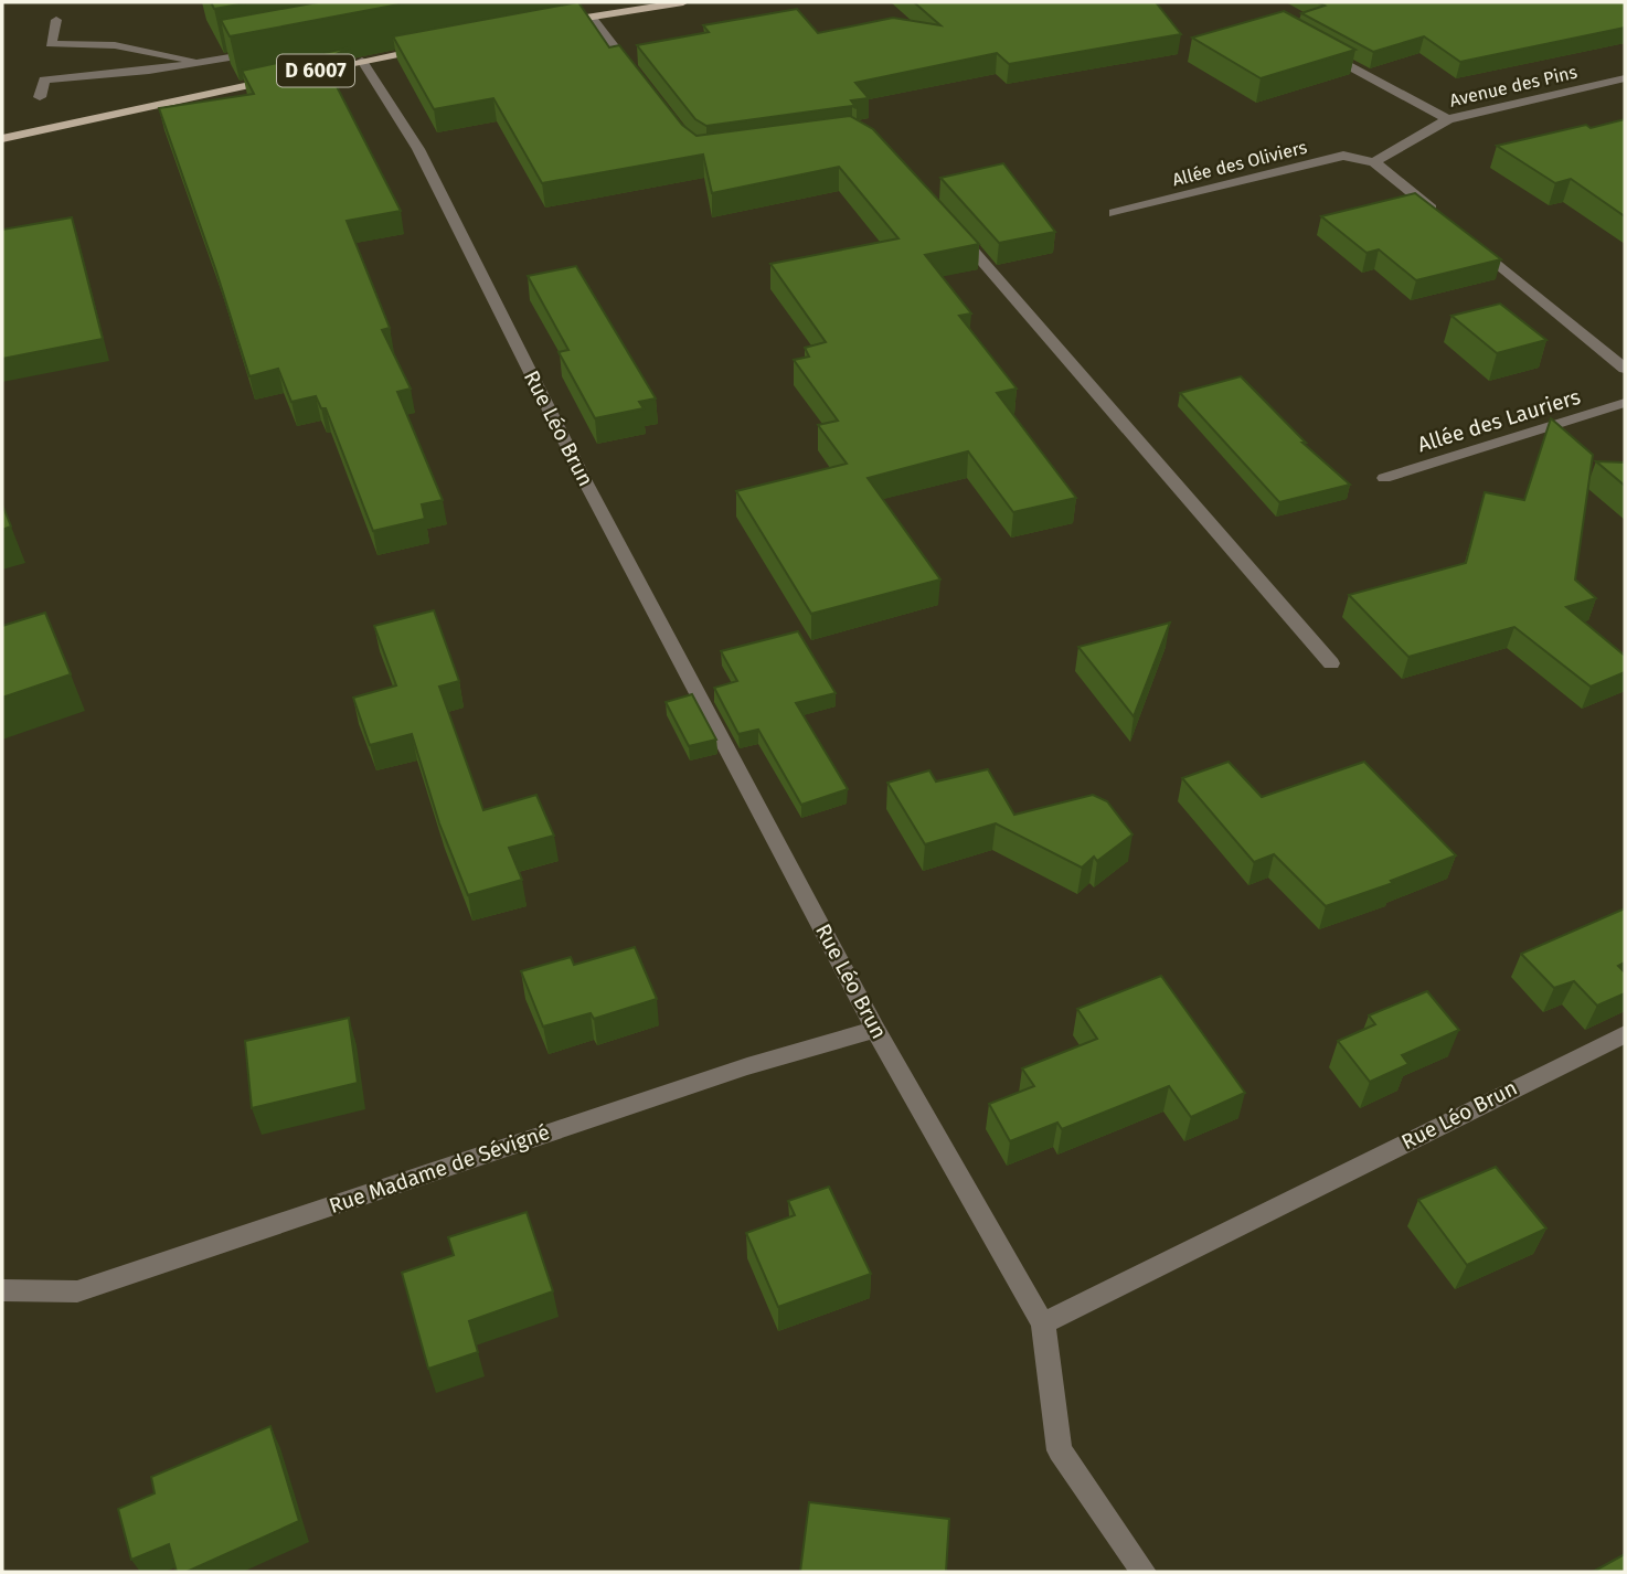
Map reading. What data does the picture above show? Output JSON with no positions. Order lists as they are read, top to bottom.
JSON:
{
  "streets": {
    "main road": ["D 6007"],
    "street": [
      "Avenue des Pins",
      "Allée des Oliviers",
      "Allée des Lauriers",
      "Rue Léo Brun",
      "Rue Madame de Sévigné"
    ]
  },
  "crossings": [
    ["D 6007", "Rue Léo Brun"],
    ["Avenue des Pins", "Allée des Oliviers"],
    ["Rue Léo Brun", "Rue Madame de Sévigné"]
  ]
}
